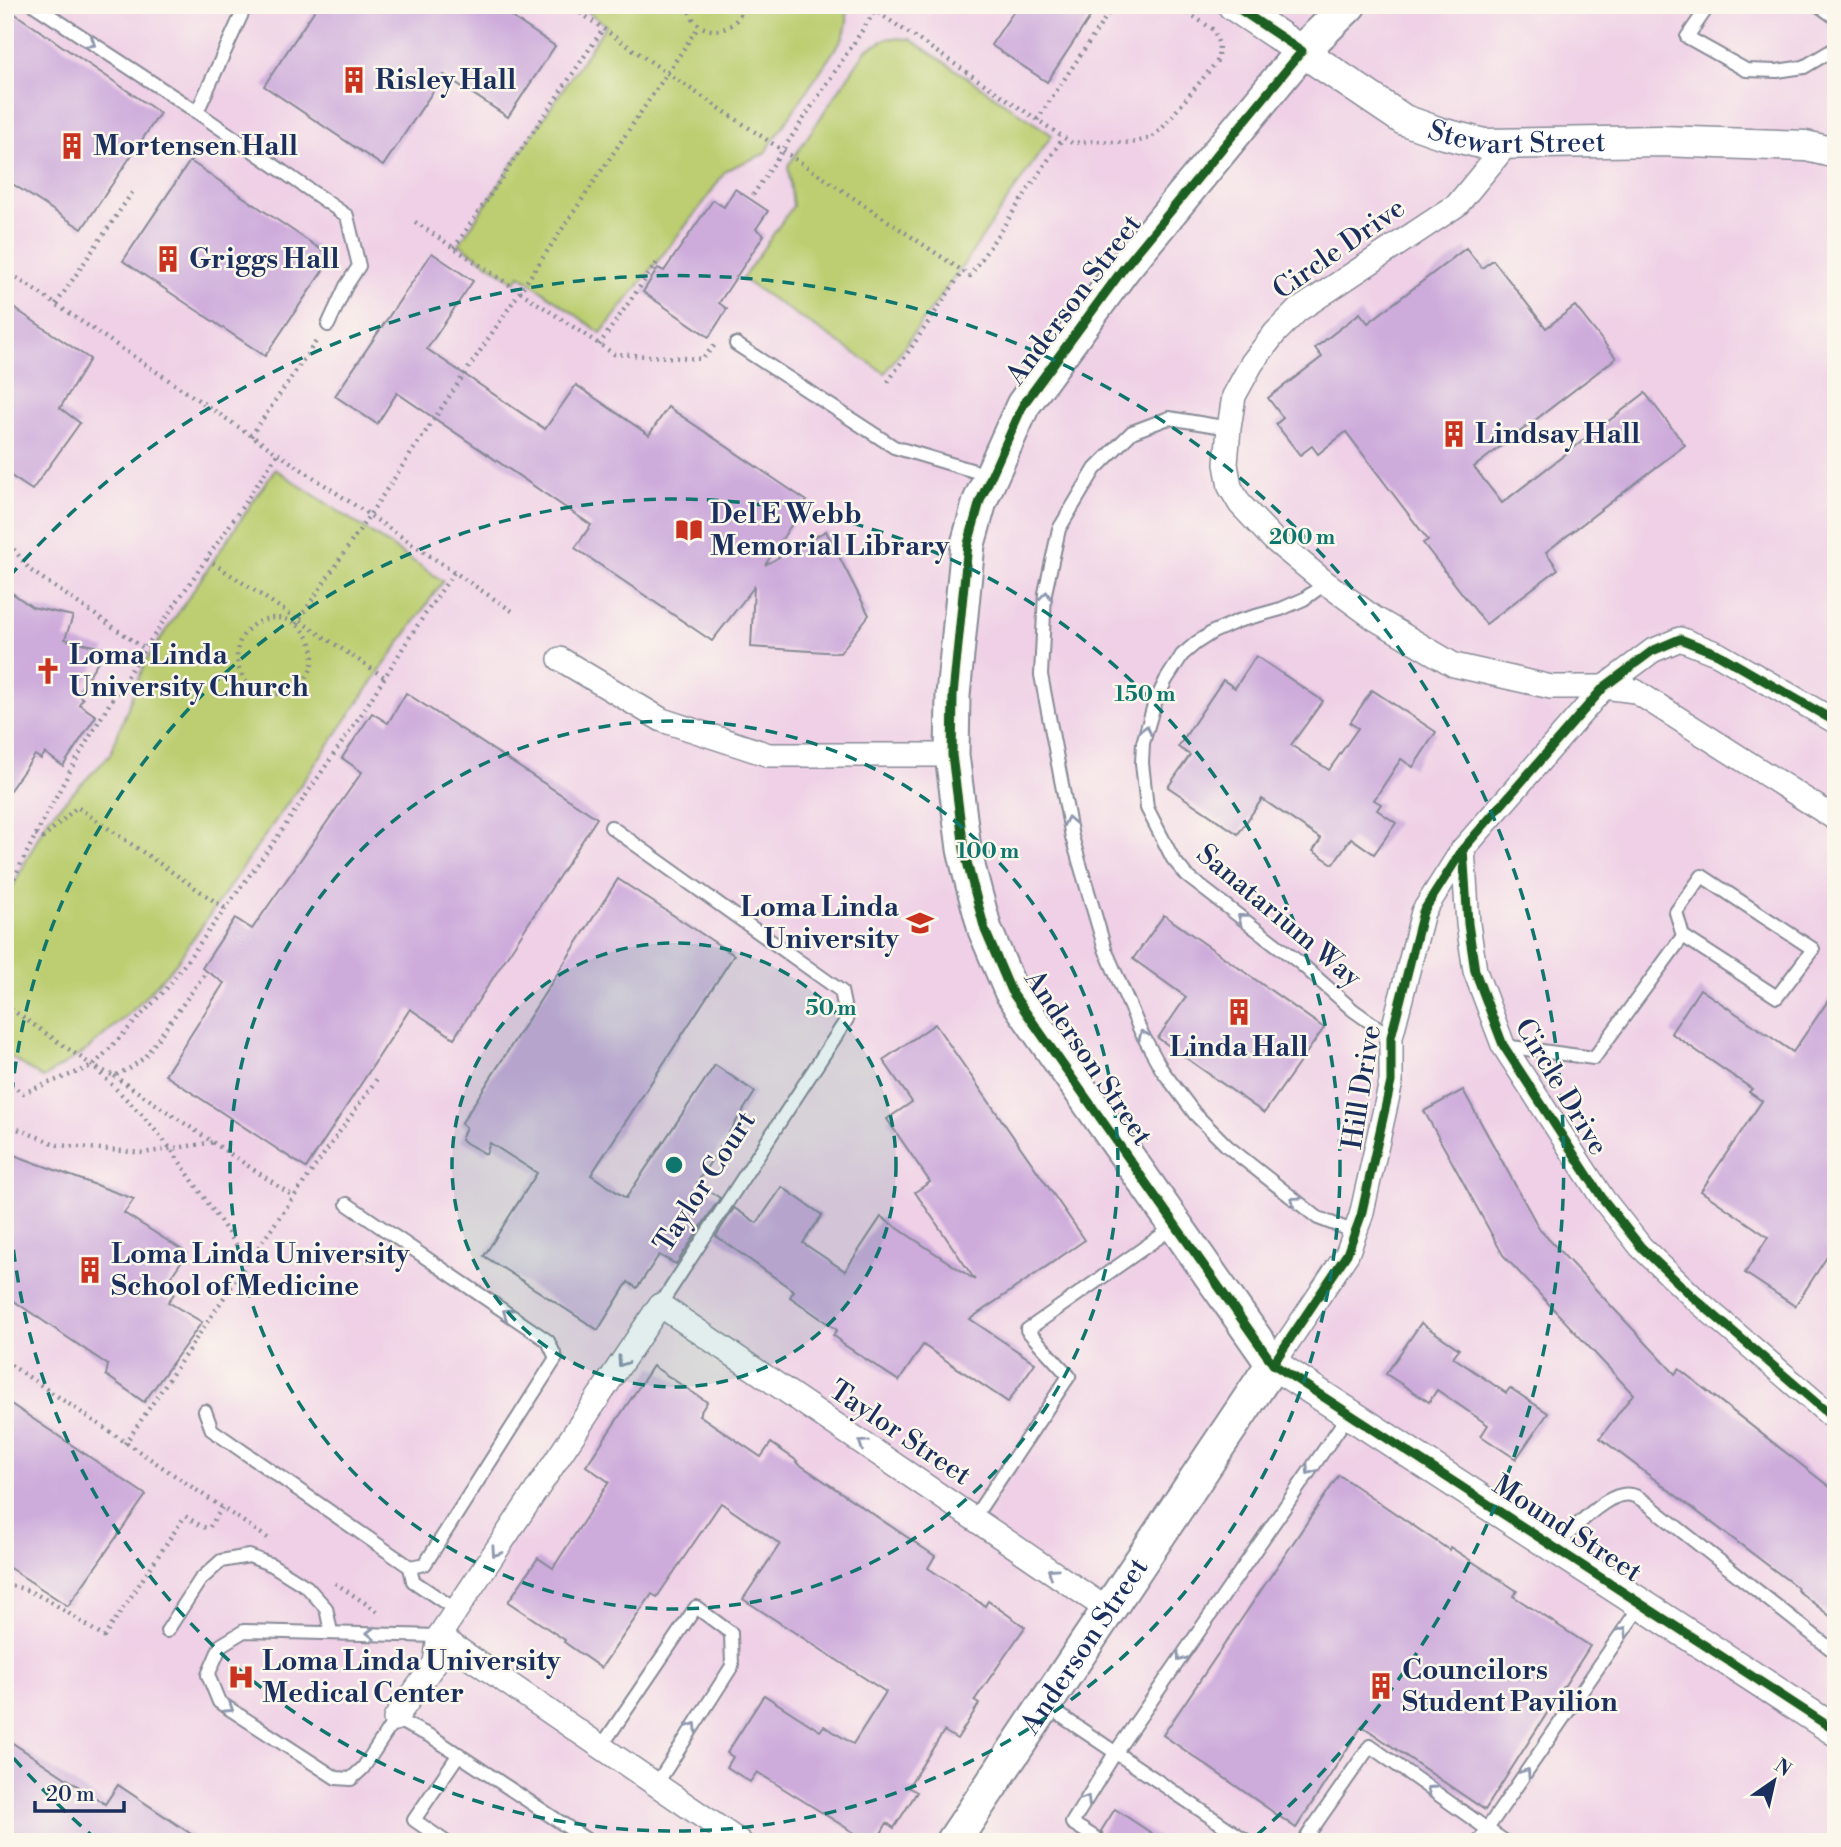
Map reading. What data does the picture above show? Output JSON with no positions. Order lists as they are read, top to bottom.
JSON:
{
  "streets": {
    "main road": ["Anderson Street"],
    "street": [
      "Stewart Street",
      "Circle Drive",
      "Hill Drive",
      "Taylor Court",
      "Taylor Street",
      "Mound Street"
    ],
    "lane": ["Sanatarium Way"]
  },
  "crossings": [
    ["Stewart Street", "Circle Drive"],
    ["Stewart Street", "Anderson Street"],
    ["Circle Drive", "Sanatarium Way"],
    ["Circle Drive", "Hill Drive"],
    ["Anderson Street", "Hill Drive"],
    ["Anderson Street", "Taylor Street"],
    ["Anderson Street", "Mound Street"],
    ["Sanatarium Way", "Hill Drive"],
    ["Hill Drive", "Mound Street"],
    ["Taylor Court", "Taylor Street"]
  ],
  "one_way": ["Taylor Street"],
  "places": {
    "building": [
      "Risley Hall",
      "Mortensen Hall",
      "Griggs Hall",
      "Lindsay Hall",
      "Linda Hall",
      "Loma Linda University School of Medicine",
      "Councilors Student Pavilion"
    ],
    "library": ["Del E Webb Memorial Library"],
    "church": ["Loma Linda University Church"],
    "school or university": ["Loma Linda University"],
    "hospital": ["Loma Linda University Medical Center"]
  },
  "scale_bar": "20 m",
  "north": "top right",
  "rings": [
    "200 m",
    "150 m",
    "100 m",
    "50 m"
  ]
}
